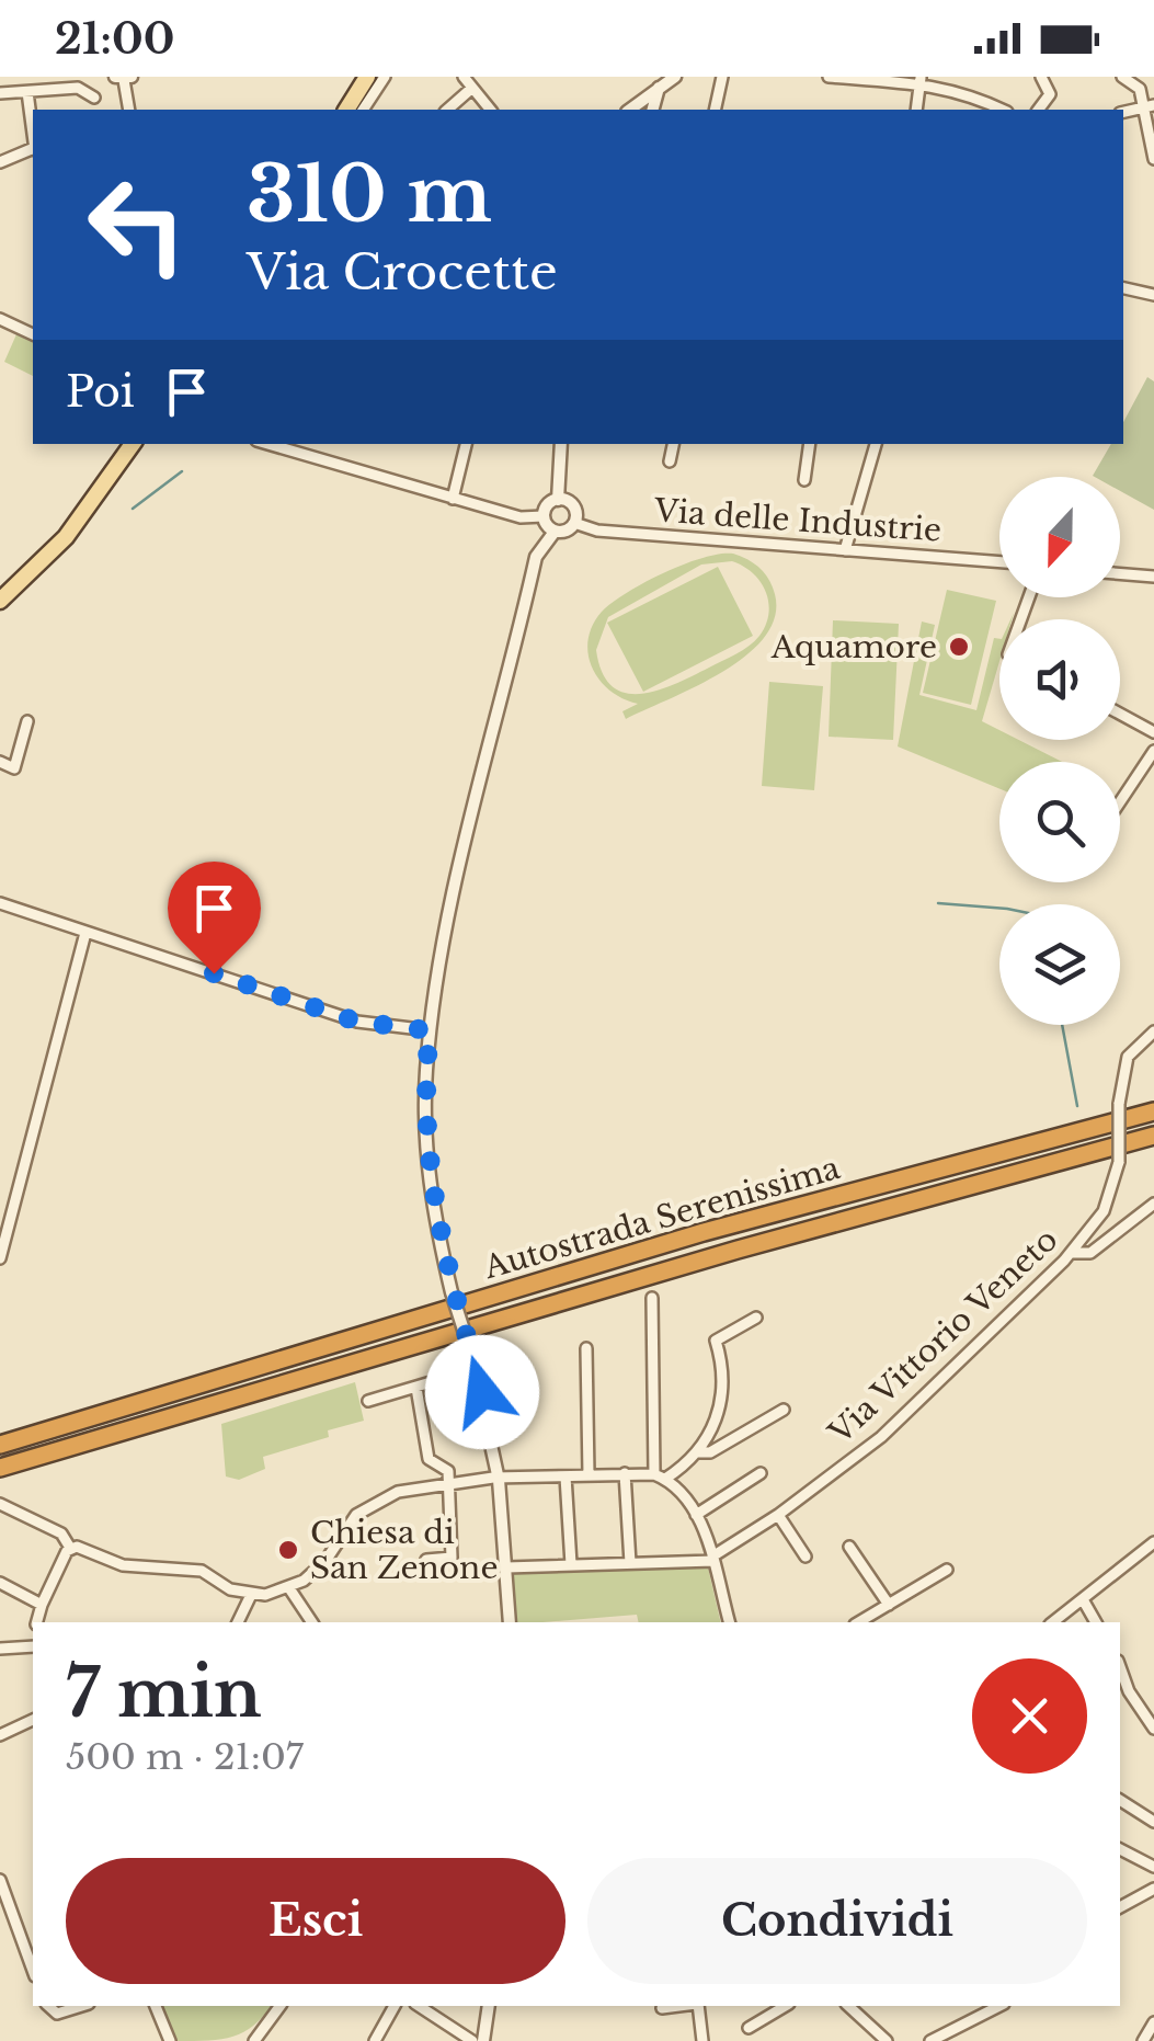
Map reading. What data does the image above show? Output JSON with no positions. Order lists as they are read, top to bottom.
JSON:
{
  "streets": {
    "highway": ["Autostrada Serenissima"],
    "street": ["Via delle Industrie", "Via Vittorio Veneto"]
  },
  "places": ["Aquamore", "Chiesa di San Zenone"],
  "north": "bottom",
  "page": {
    "status": "21:00",
    "turn": ["310 m", "Via Crocette"],
    "then": "Poi",
    "heading": ["7 min", "500 m · 21:07"],
    "buttons": ["Esci", "Condividi"]
  }
}
